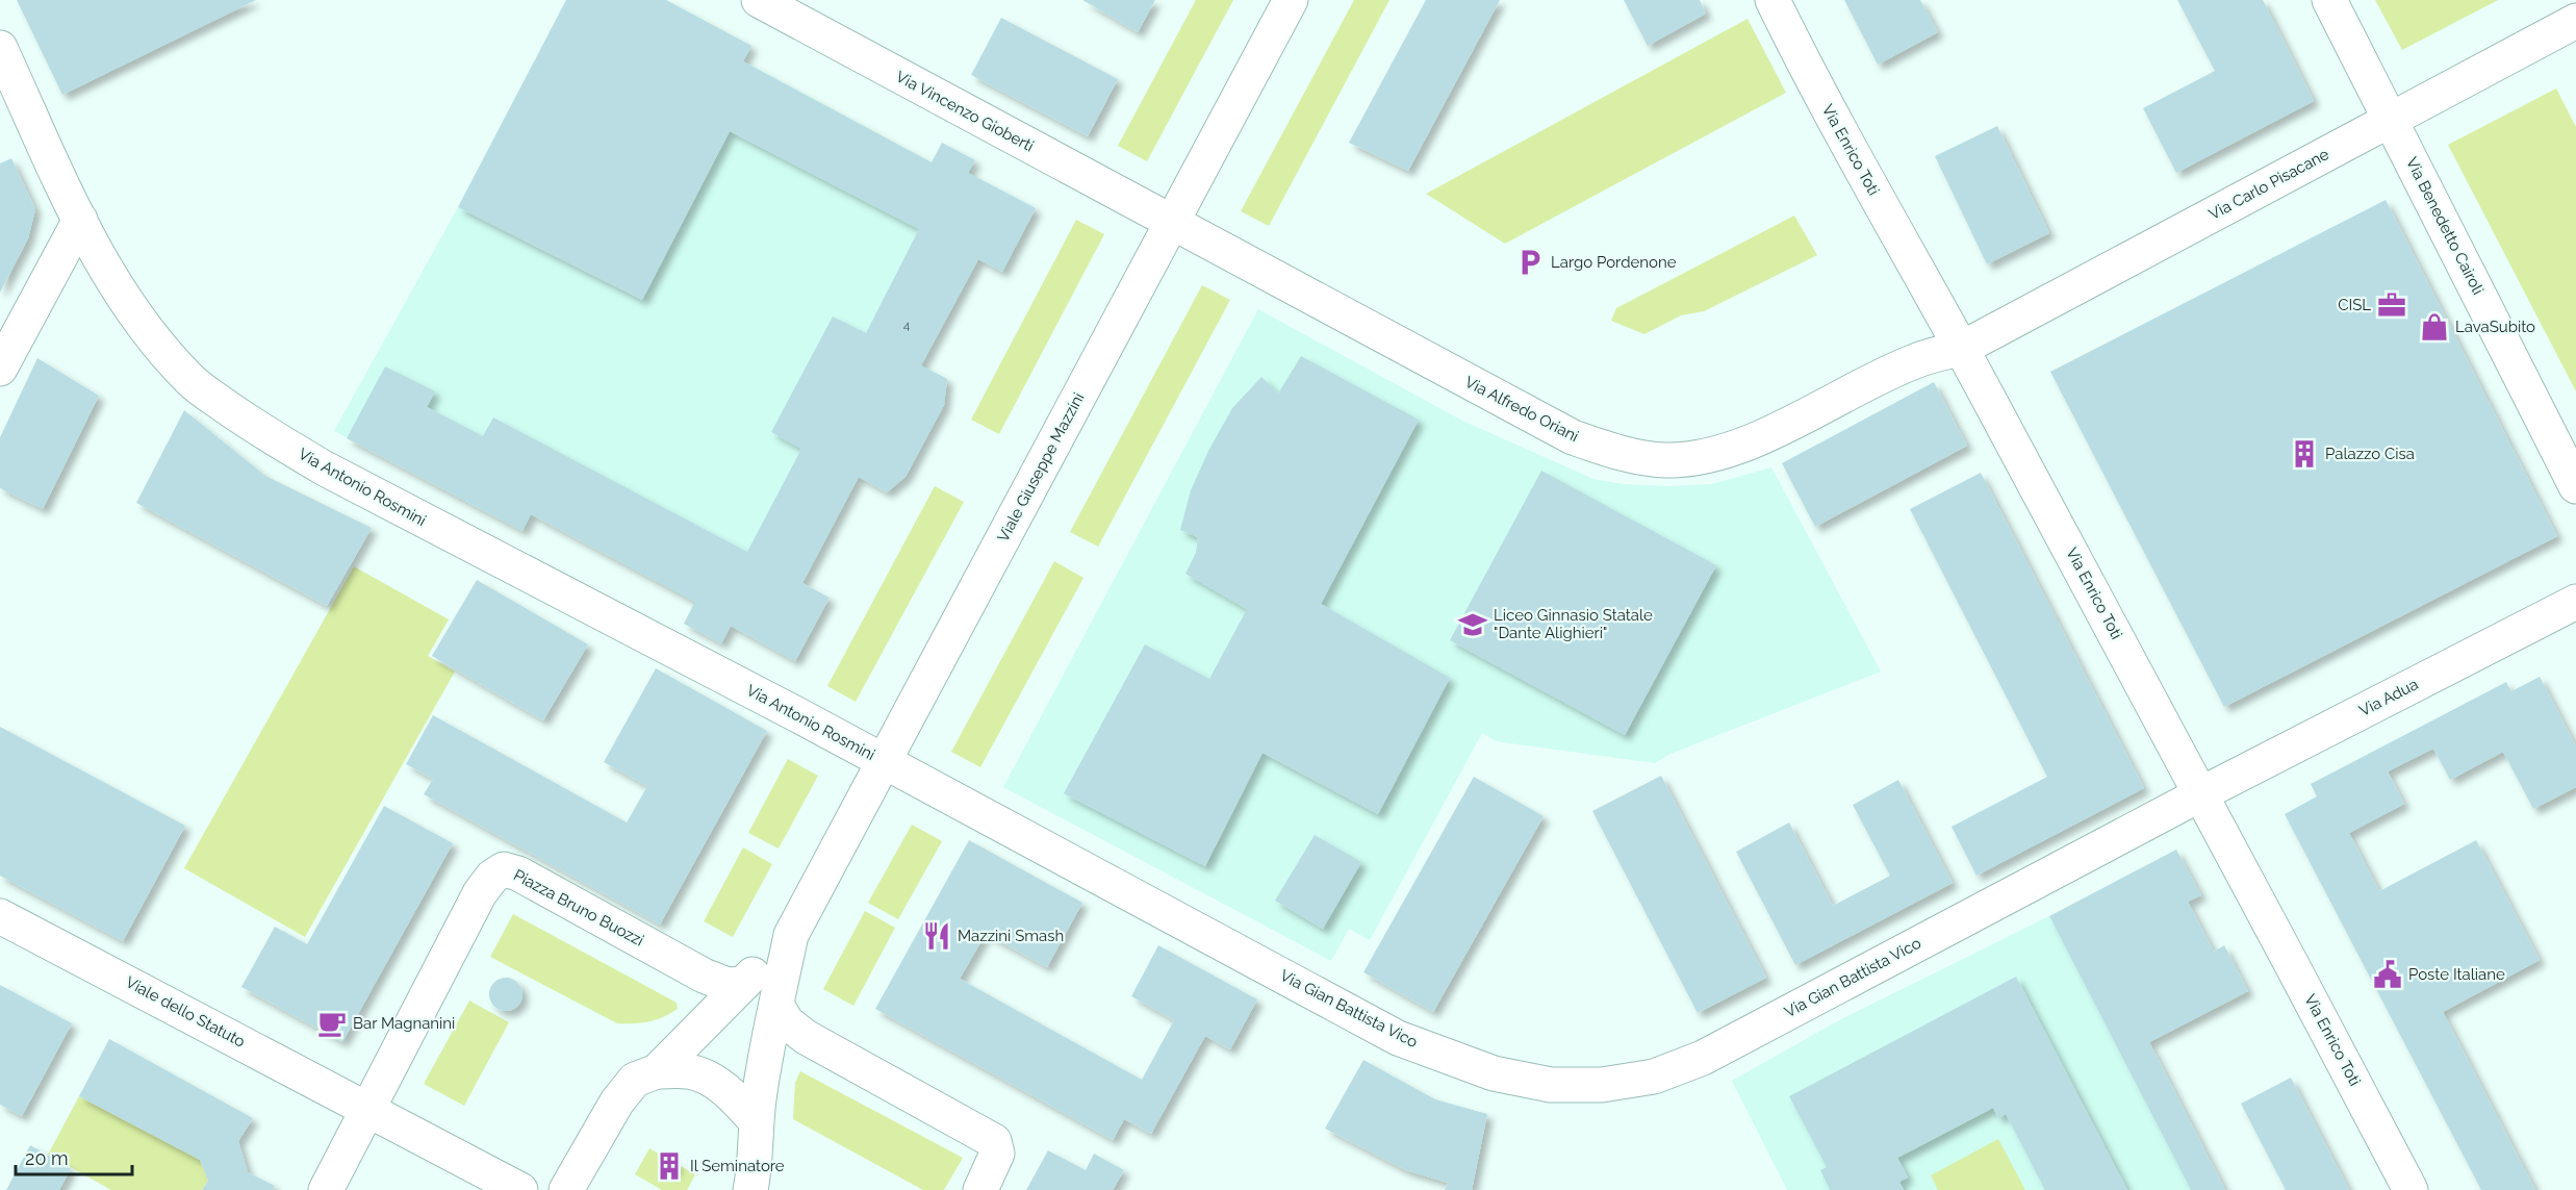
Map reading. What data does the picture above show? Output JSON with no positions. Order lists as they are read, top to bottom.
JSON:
{
  "streets": {
    "street": [
      "Via Vincenzo Gioberti",
      "Via Enrico Toti",
      "Via Carlo Pisacane",
      "Via Benedetto Cairoli",
      "Via Alfredo Oriani",
      "Viale Giuseppe Mazzini",
      "Via Antonio Rosmini",
      "Via Adua",
      "Piazza Bruno Buozzi",
      "Via Gian Battista Vico",
      "Viale dello Statuto"
    ]
  },
  "crossings": [
    ["Via Vincenzo Gioberti", "Via Alfredo Oriani"],
    ["Via Vincenzo Gioberti", "Viale Giuseppe Mazzini"],
    ["Via Enrico Toti", "Via Carlo Pisacane"],
    ["Via Enrico Toti", "Via Alfredo Oriani"],
    ["Via Enrico Toti", "Via Adua"],
    ["Via Enrico Toti", "Via Gian Battista Vico"],
    ["Via Carlo Pisacane", "Via Benedetto Cairoli"],
    ["Via Carlo Pisacane", "Via Alfredo Oriani"],
    ["Via Alfredo Oriani", "Viale Giuseppe Mazzini"],
    ["Viale Giuseppe Mazzini", "Via Antonio Rosmini"],
    ["Viale Giuseppe Mazzini", "Piazza Bruno Buozzi"],
    ["Viale Giuseppe Mazzini", "Via Gian Battista Vico"],
    ["Via Antonio Rosmini", "Via Gian Battista Vico"],
    ["Via Adua", "Via Gian Battista Vico"],
    ["Piazza Bruno Buozzi", "Viale dello Statuto"]
  ],
  "places": {
    "parking": ["Largo Pordenone"],
    "office": ["CISL"],
    "shop": ["LavaSubito"],
    "building": ["Palazzo Cisa", "Il Seminatore"],
    "school or university": ["Liceo Ginnasio Statale \"Dante Alighieri\""],
    "restaurant": ["Mazzini Smash"],
    "public building": ["Poste Italiane"],
    "cafe": ["Bar Magnanini"]
  },
  "house_numbers": ["4"],
  "scale_bar": "20 m"
}
